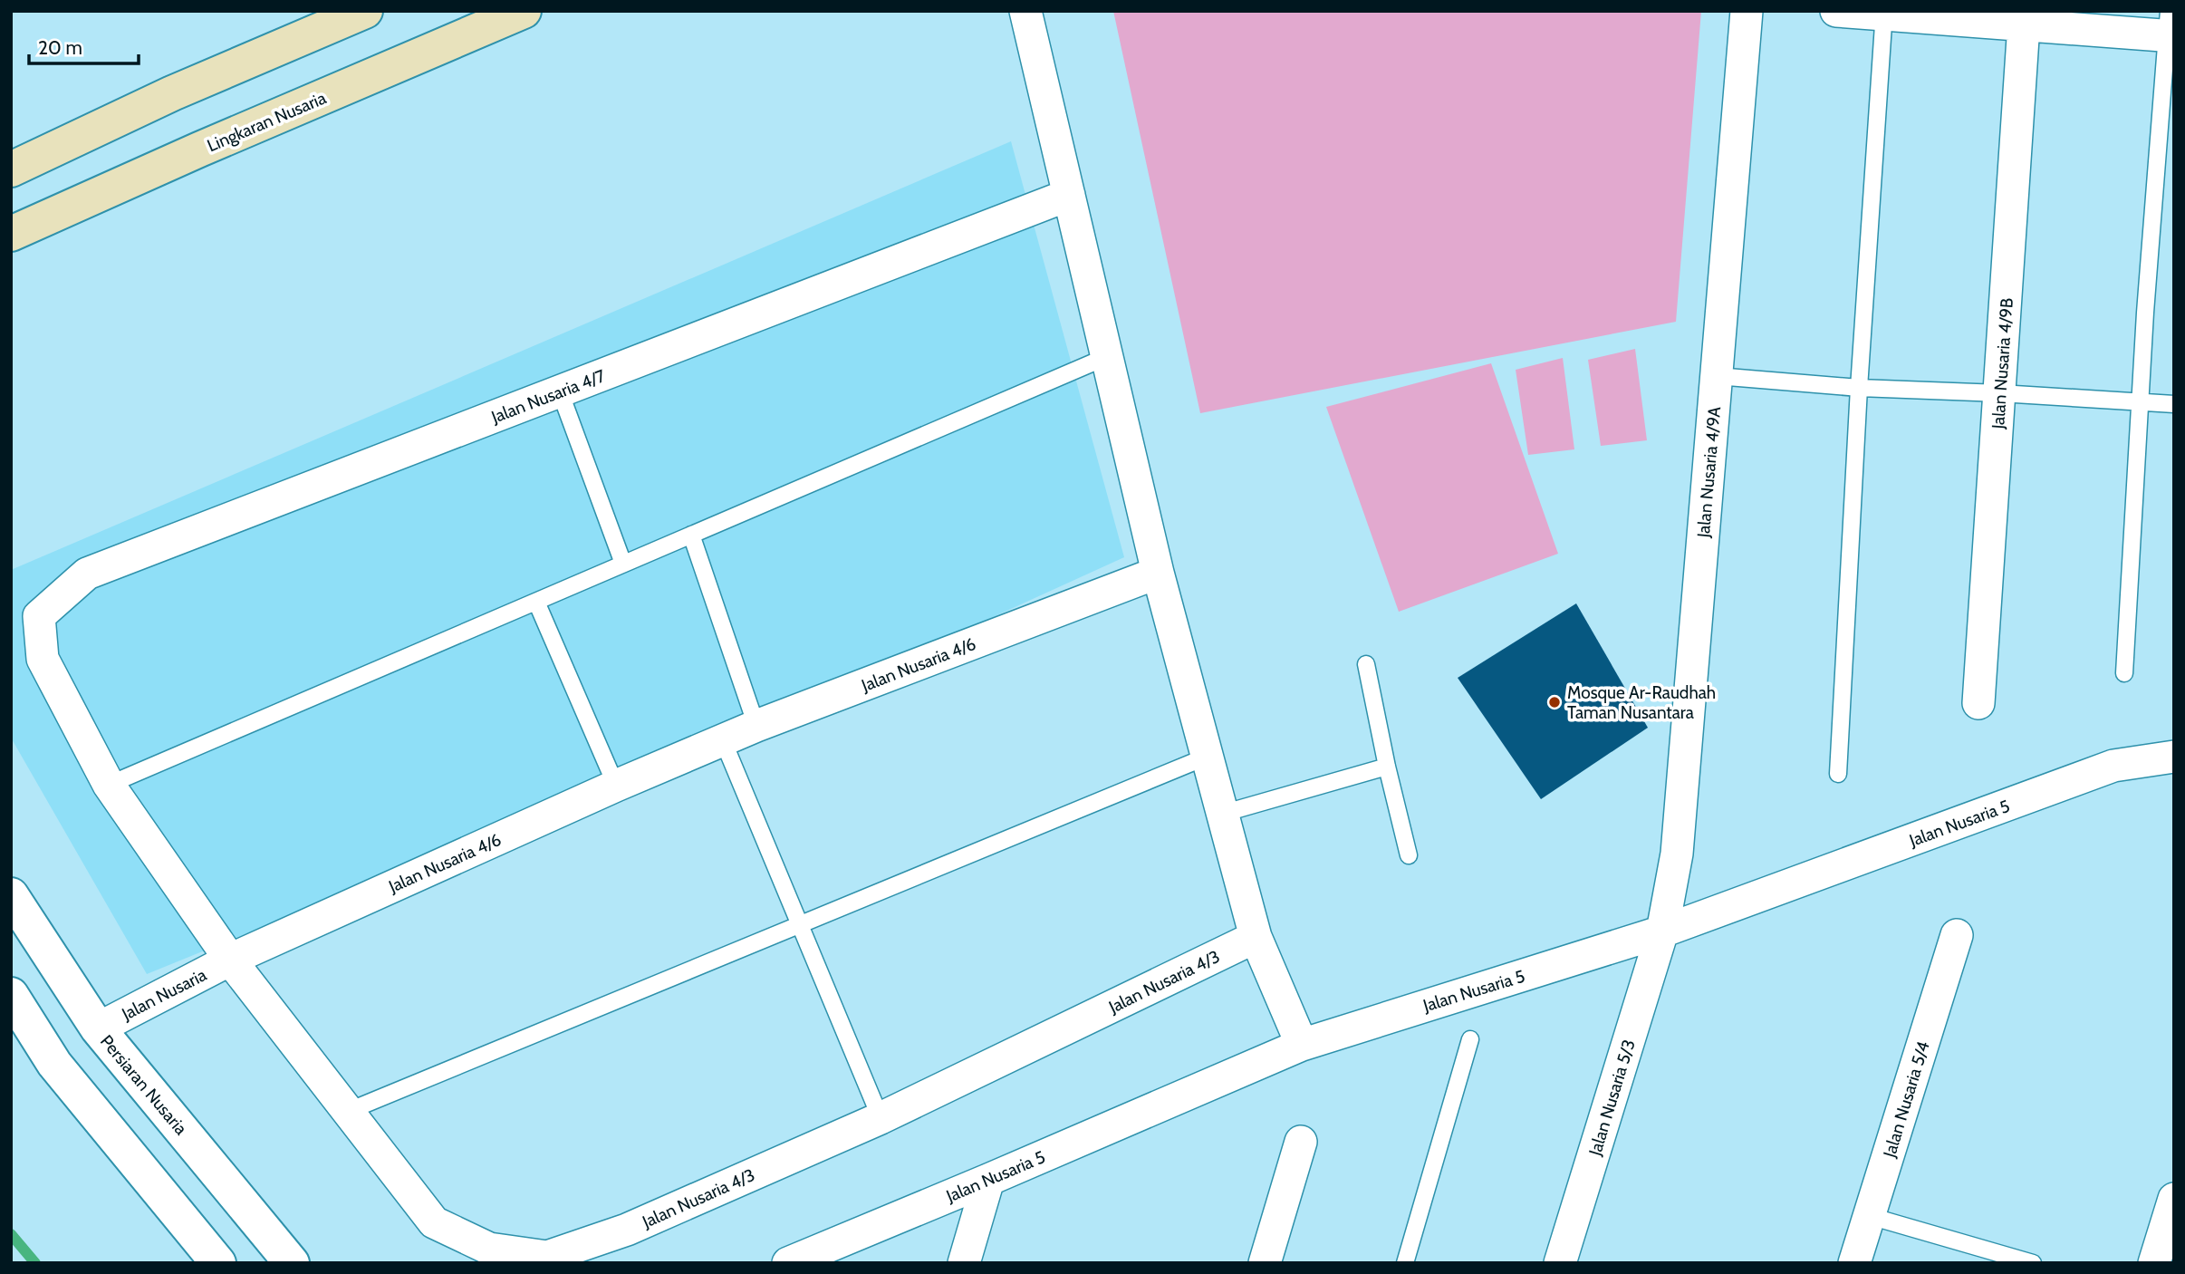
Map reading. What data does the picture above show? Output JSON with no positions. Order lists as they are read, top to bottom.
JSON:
{
  "streets": {
    "main road": ["Lingkaran Nusaria"],
    "street": [
      "Jalan Nusaria 4/9B",
      "Jalan Nusaria 4/7",
      "Jalan Nusaria 4/9A",
      "Jalan Nusaria 4/6",
      "Jalan Nusaria 5",
      "Jalan Nusaria 4/3",
      "Jalan Nusaria",
      "Persiaran Nusaria",
      "Jalan Nusaria 5/3",
      "Jalan Nusaria 5/4"
    ]
  },
  "crossings": [
    ["Jalan Nusaria 4/7", "Jalan Nusaria 4/3"],
    ["Jalan Nusaria 4/9A", "Jalan Nusaria 5"],
    ["Jalan Nusaria 4/9A", "Jalan Nusaria 5/3"],
    ["Jalan Nusaria 4/6", "Jalan Nusaria 4/3"],
    ["Jalan Nusaria 4/6", "Jalan Nusaria"],
    ["Jalan Nusaria 5", "Jalan Nusaria 5/3"],
    ["Jalan Nusaria 4/3", "Jalan Nusaria"],
    ["Jalan Nusaria", "Persiaran Nusaria"]
  ],
  "places": ["Mosque Ar-Raudhah Taman Nusantara"],
  "scale_bar": "20 m"
}
